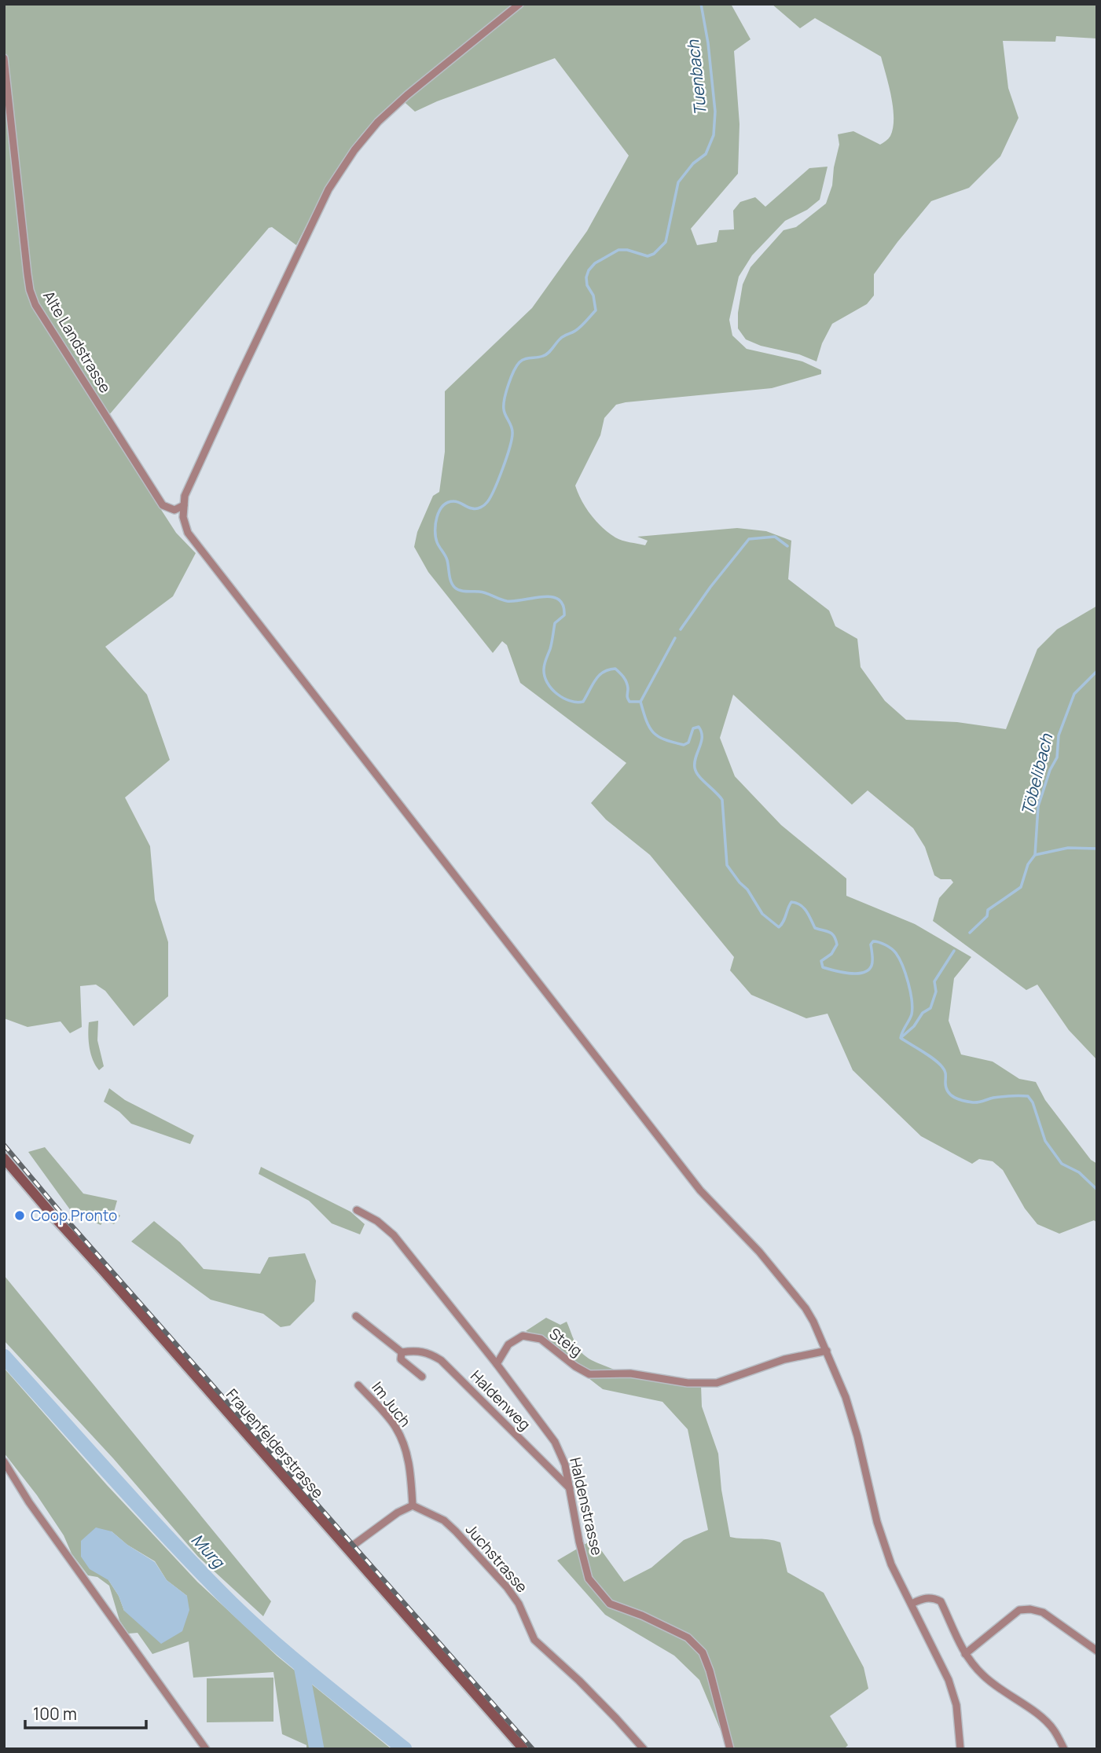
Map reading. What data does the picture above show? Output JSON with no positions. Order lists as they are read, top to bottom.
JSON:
{
  "streets": {
    "main road": ["Frauenfelderstrasse"],
    "street": [
      "Alte Landstrasse",
      "Steig",
      "Haldenweg",
      "Im Juch",
      "Haldenstrasse",
      "Juchstrasse"
    ]
  },
  "crossings": [
    ["Steig", "Haldenstrasse"],
    ["Haldenweg", "Haldenstrasse"],
    ["Im Juch", "Juchstrasse"]
  ],
  "water": ["Tuenbach", "Töbelibach", "Murg"],
  "places": ["Coop Pronto"],
  "scale_bar": "100 m"
}
